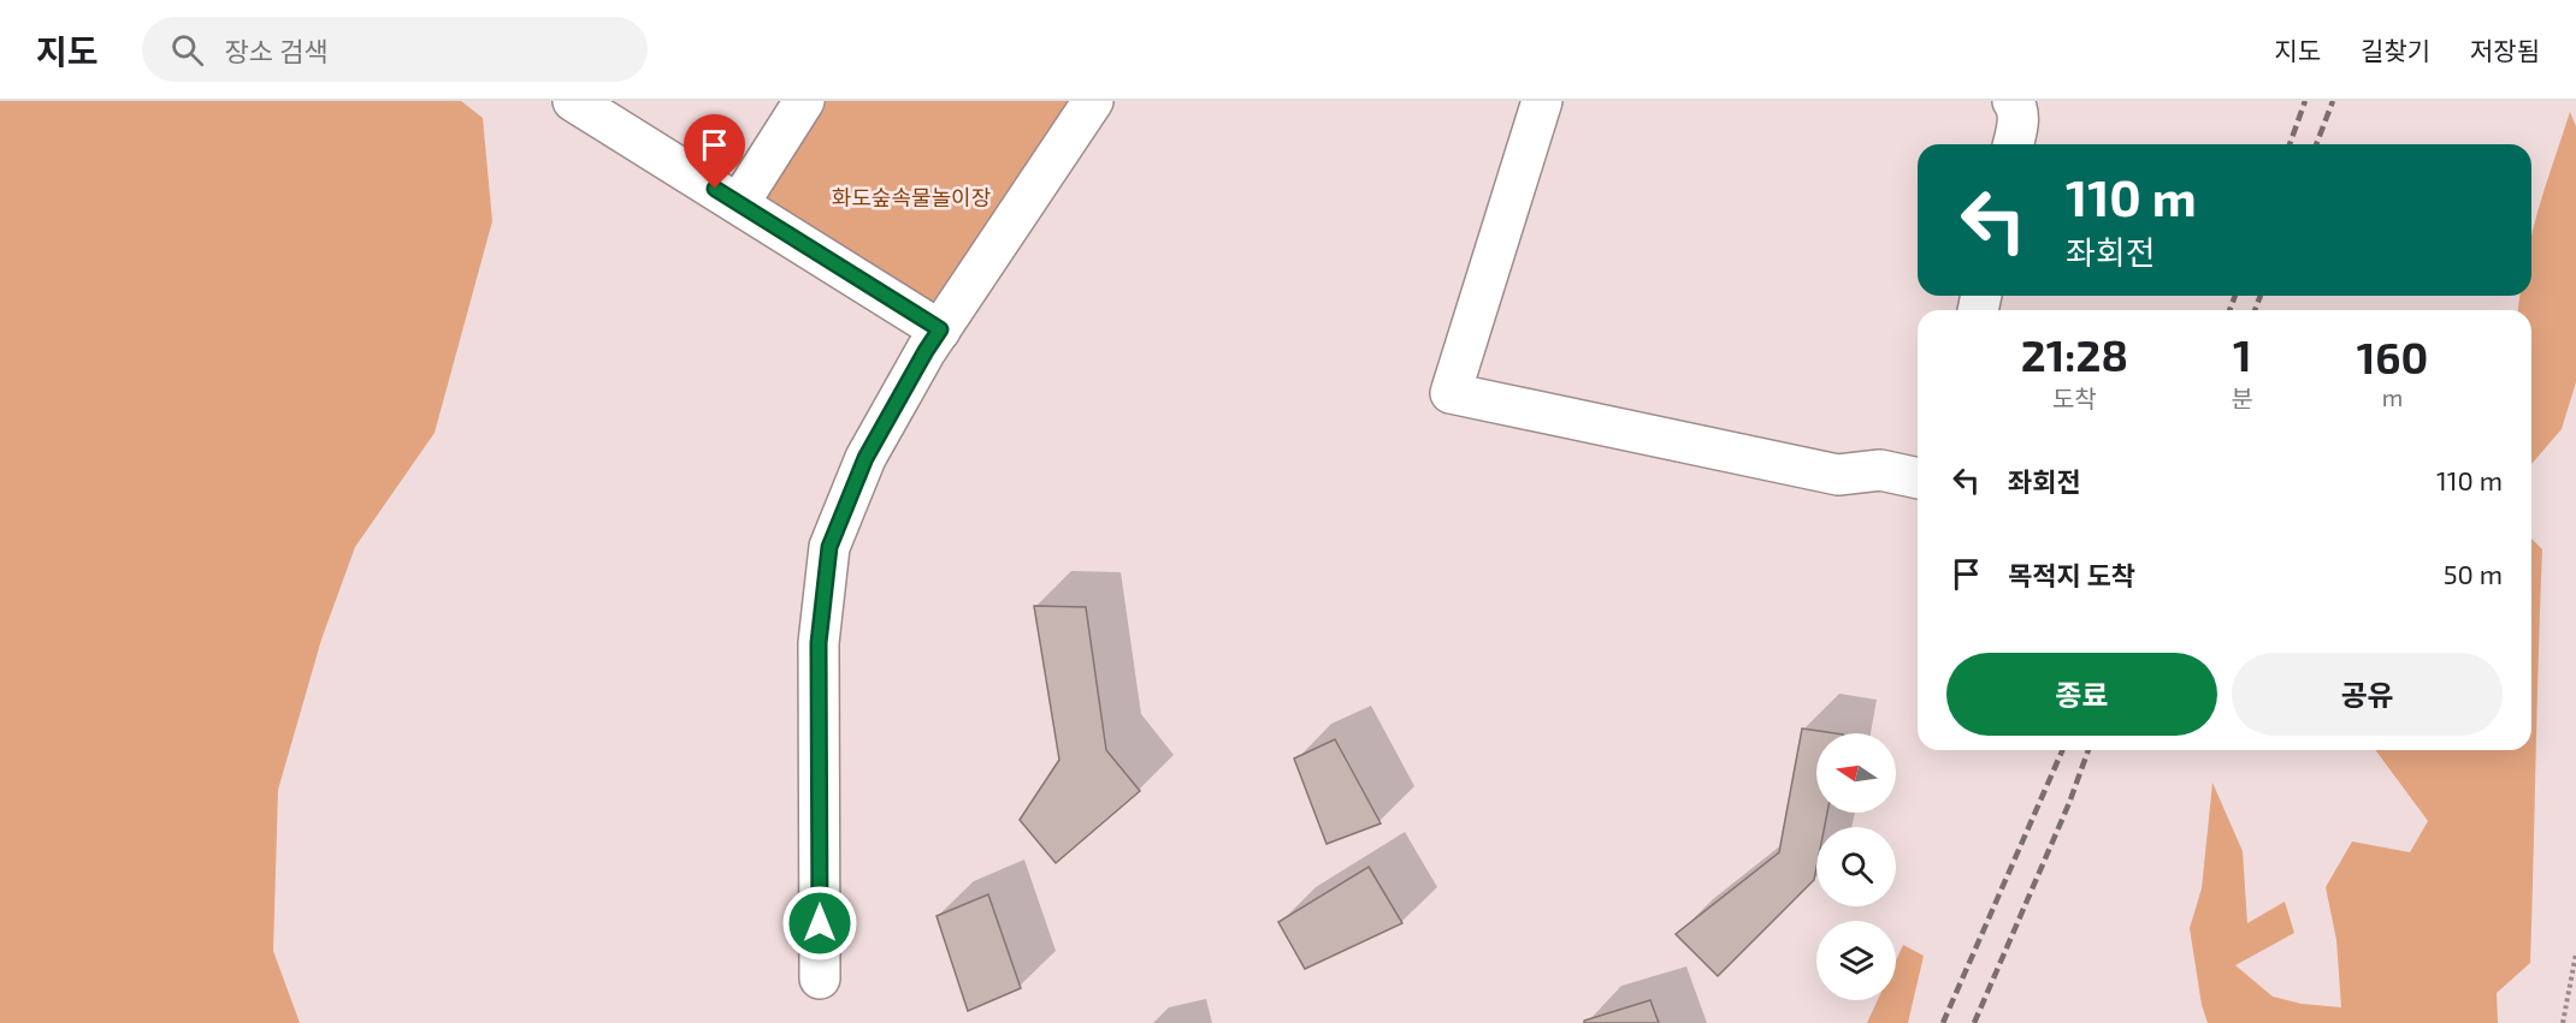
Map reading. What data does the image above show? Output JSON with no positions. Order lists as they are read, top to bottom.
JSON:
{
  "parks": ["화도숲속물놀이장"],
  "north": "left",
  "page": {
    "header": "지도",
    "search": "장소 검색",
    "nav": ["지도", "길찾기", "저장됨"],
    "turn": ["110 m", "좌회전"],
    "eta": [
      "21:28",
      "도착",
      "1",
      "분",
      "160",
      "m"
    ],
    "list": [
      {
        "name": "좌회전",
        "value": "110 m"
      },
      {
        "name": "목적지 도착",
        "value": "50 m"
      }
    ],
    "buttons": ["종료", "공유"]
  }
}
